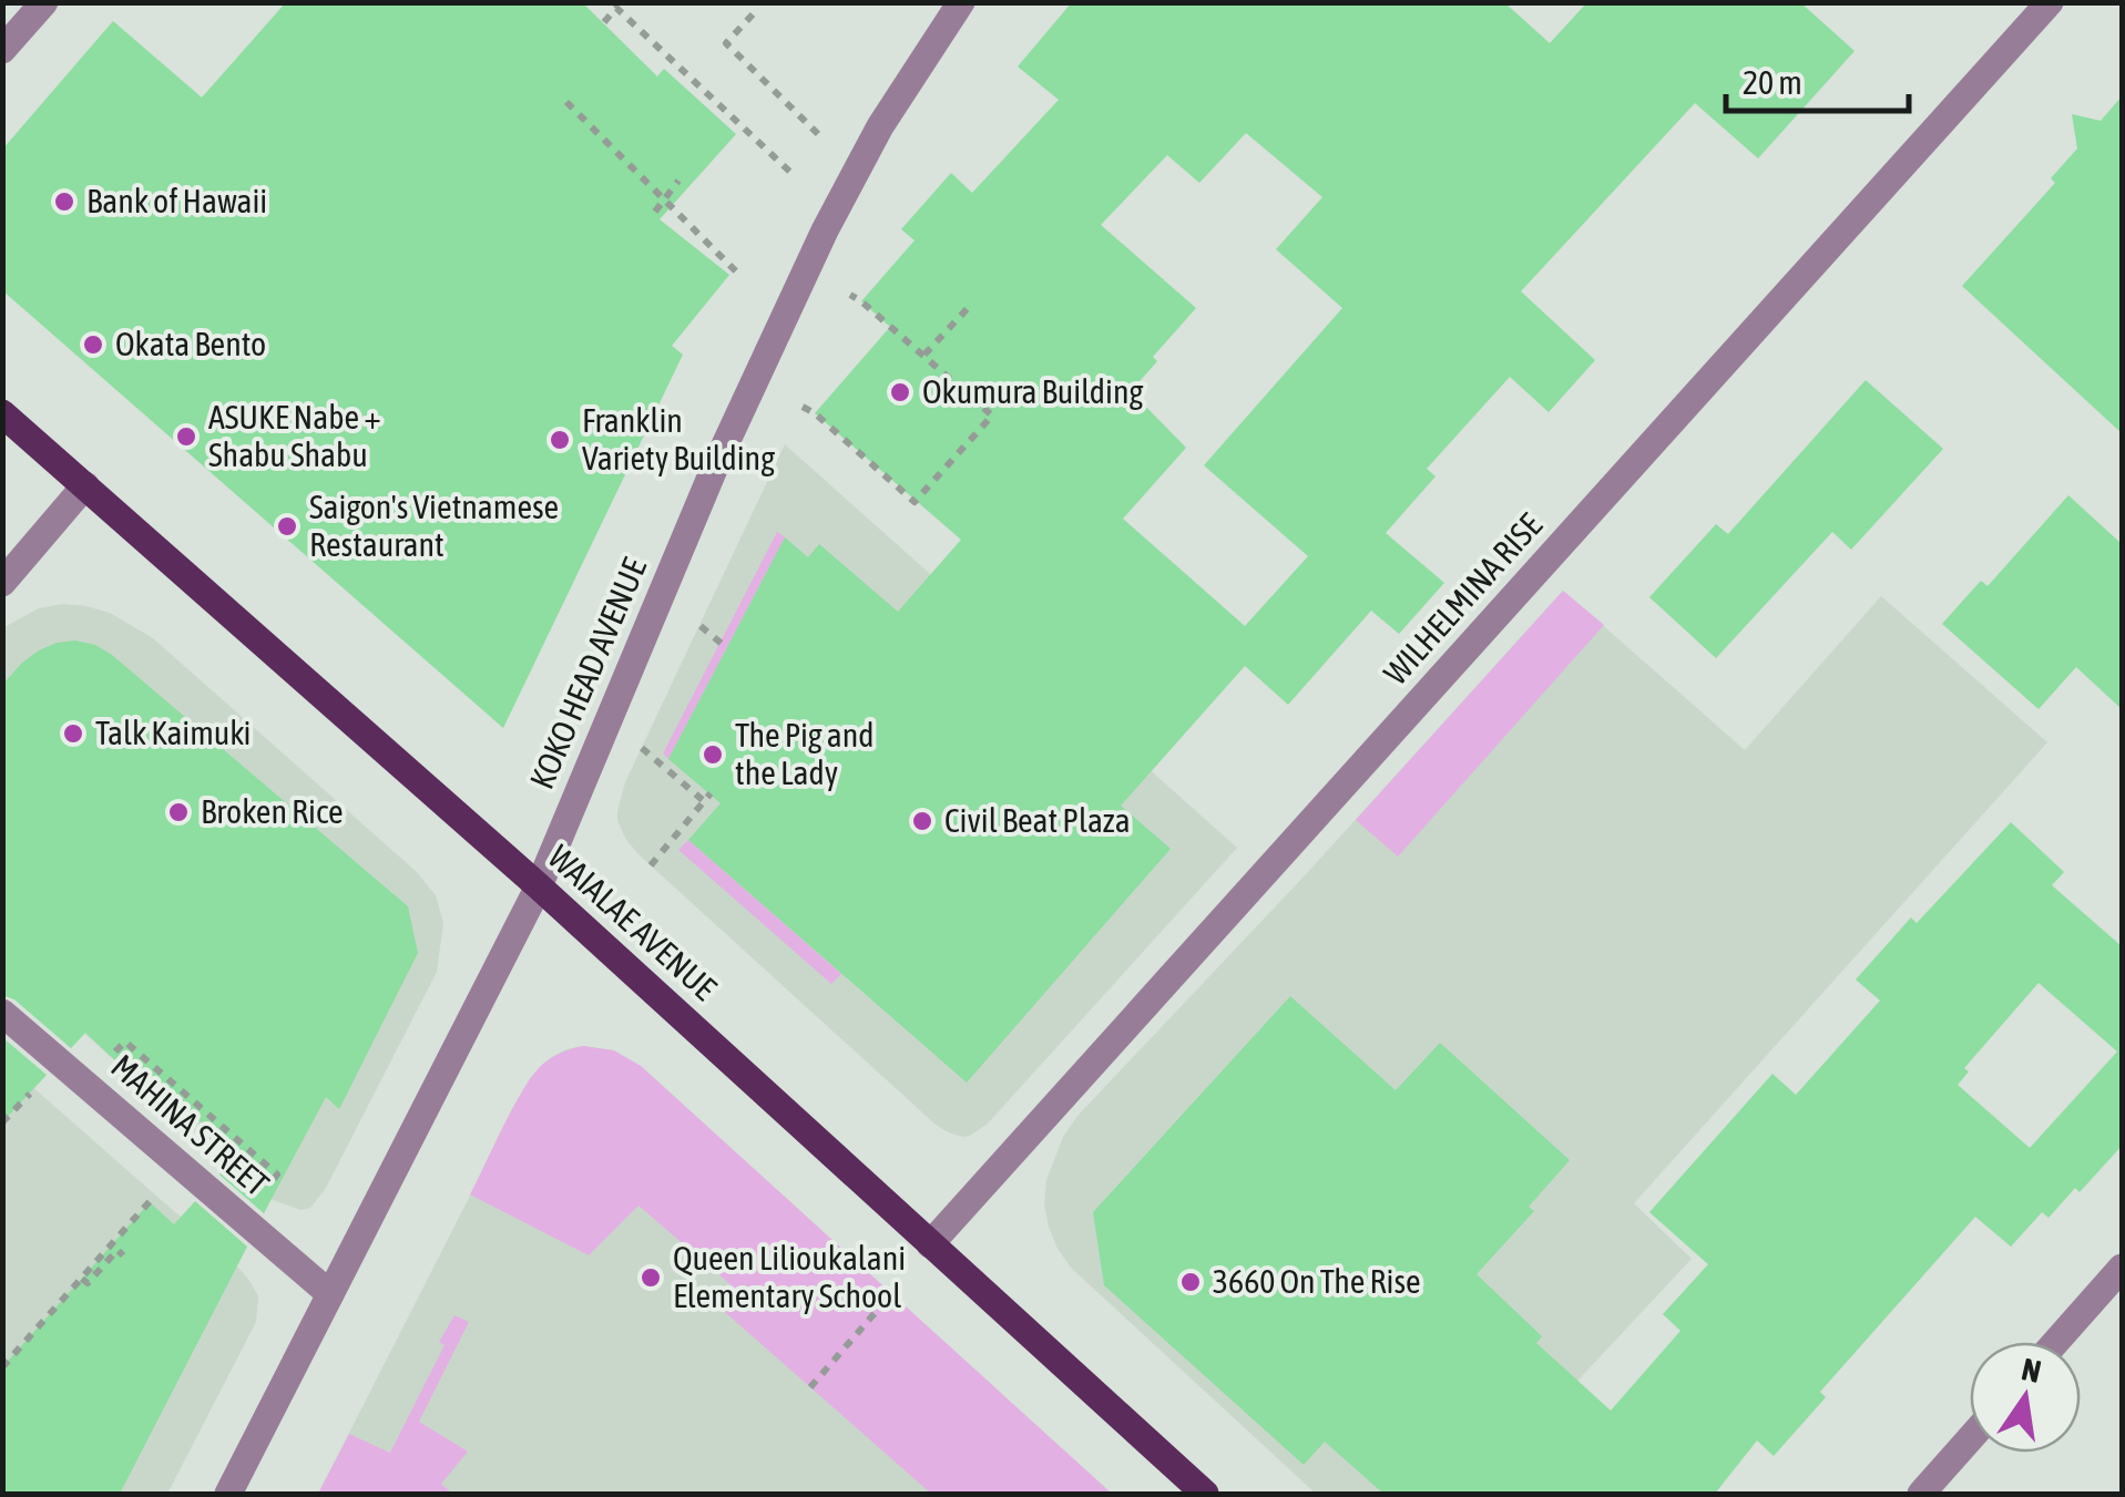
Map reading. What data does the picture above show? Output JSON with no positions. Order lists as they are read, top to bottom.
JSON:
{
  "streets": {
    "main road": ["WAIALAE AVENUE"],
    "street": ["WILHELMINA RISE", "KOKO HEAD AVENUE", "MAHINA STREET"]
  },
  "crossings": [
    ["WILHELMINA RISE", "WAIALAE AVENUE"],
    ["KOKO HEAD AVENUE", "WAIALAE AVENUE"],
    ["KOKO HEAD AVENUE", "MAHINA STREET"]
  ],
  "places": [
    "Bank of Hawaii",
    "Okata Bento",
    "Okumura Building",
    "ASUKE Nabe + Shabu Shabu",
    "Franklin Variety Building",
    "Saigon's Vietnamese Restaurant",
    "Talk Kaimuki",
    "The Pig and the Lady",
    "Broken Rice",
    "Civil Beat Plaza",
    "Queen Lilioukalani Elementary School",
    "3660 On The Rise"
  ],
  "scale_bar": "20 m",
  "north": "top"
}
